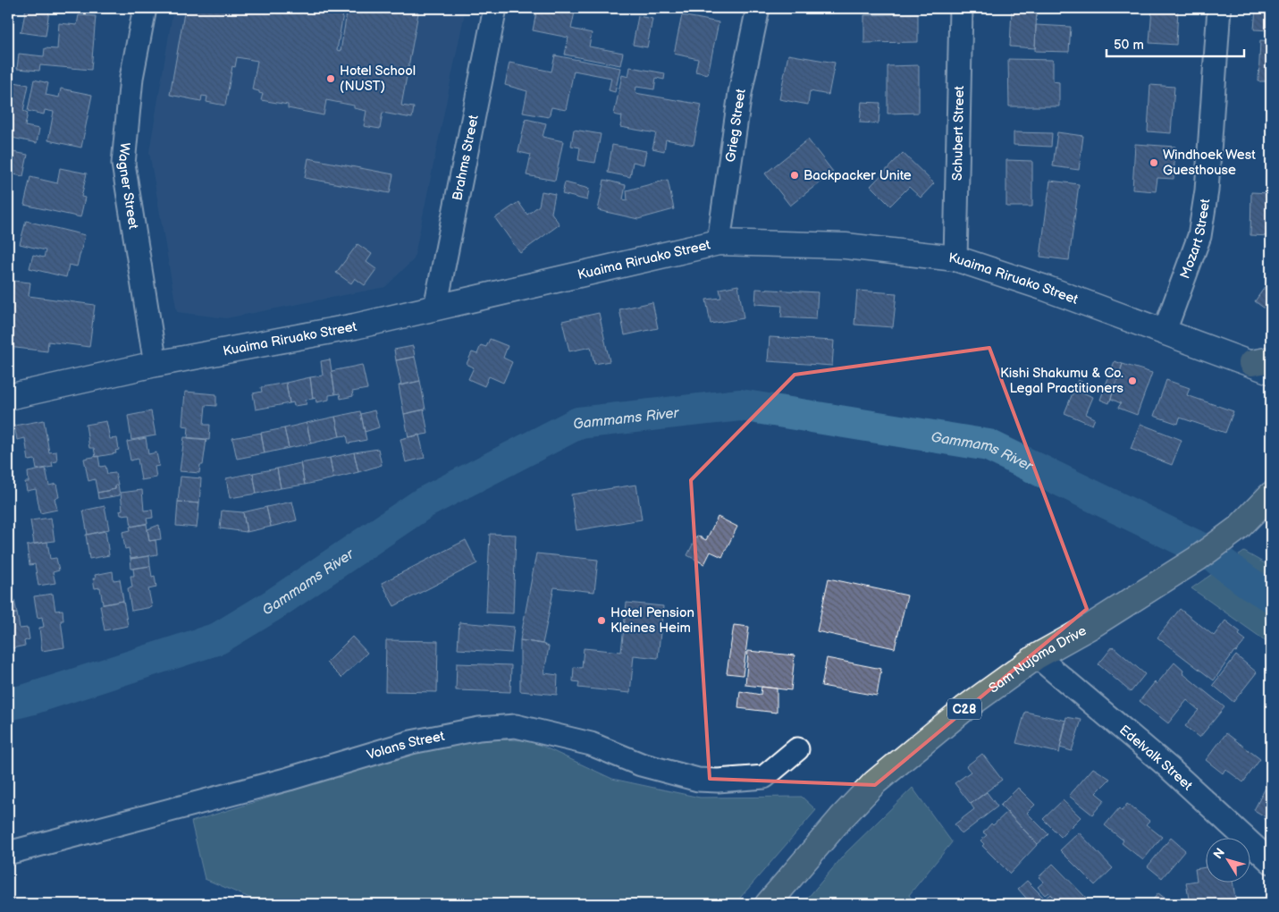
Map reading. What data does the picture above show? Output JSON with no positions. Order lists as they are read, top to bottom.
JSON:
{
  "streets": {
    "highway": ["Sam Nujoma Drive", "C28"],
    "street": [
      "Grieg Street",
      "Schubert Street",
      "Brahms Street",
      "Wagner Street",
      "Mozart Street",
      "Kuaima Riruako Street",
      "Volans Street",
      "Edelvalk Street"
    ]
  },
  "crossings": [
    ["Grieg Street", "Kuaima Riruako Street"],
    ["Schubert Street", "Kuaima Riruako Street"],
    ["Brahms Street", "Kuaima Riruako Street"],
    ["Wagner Street", "Kuaima Riruako Street"],
    ["Mozart Street", "Kuaima Riruako Street"],
    ["Sam Nujoma Drive", "Edelvalk Street"]
  ],
  "water": ["Gammams River"],
  "places": [
    "Hotel School (NUST)",
    "Windhoek West Guesthouse",
    "Backpacker Unite",
    "Kishi Shakumu & Co. Legal Practitioners",
    "Hotel Pension Kleines Heim"
  ],
  "scale_bar": "50 m",
  "north": "top left"
}
